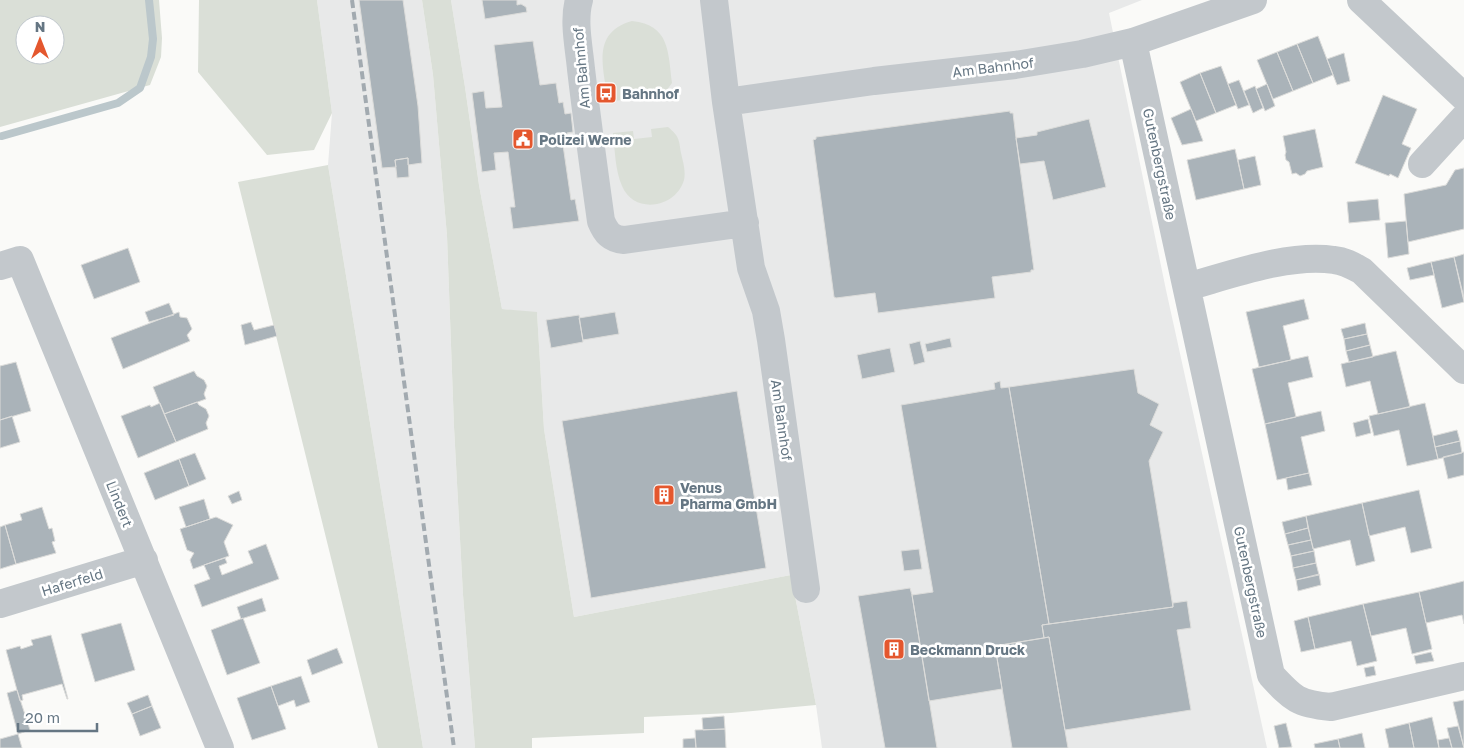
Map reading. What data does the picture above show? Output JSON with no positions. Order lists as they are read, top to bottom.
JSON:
{
  "streets": {
    "street": [
      "Am Bahnhof",
      "Gutenbergstraße",
      "Lindert",
      "Haferfeld"
    ]
  },
  "crossings": [
    ["Am Bahnhof", "Gutenbergstraße"],
    ["Lindert", "Haferfeld"]
  ],
  "places": {
    "bus stop": ["Bahnhof"],
    "public building": ["Polizei Werne"],
    "building": ["Venus Pharma GmbH", "Beckmann Druck"]
  },
  "scale_bar": "20 m",
  "north": "top"
}
